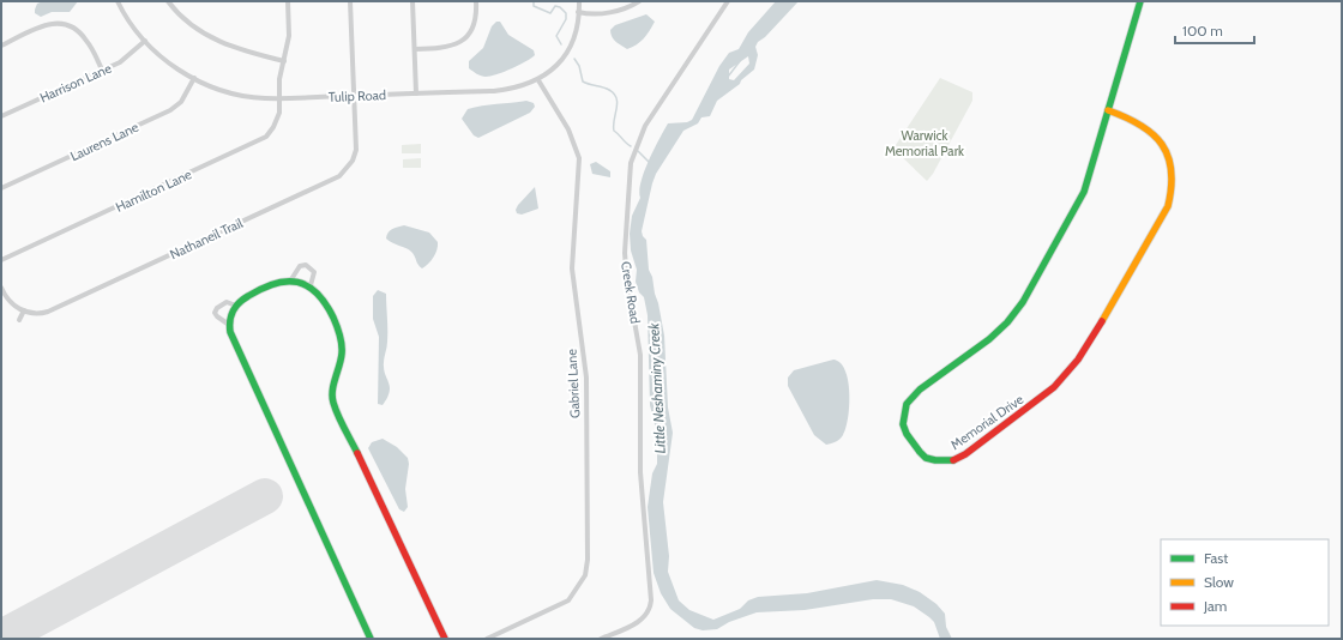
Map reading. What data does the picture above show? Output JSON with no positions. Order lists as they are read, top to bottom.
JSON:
{
  "streets": {
    "street": [
      "Harrison Lane",
      "Tulip Road",
      "Laurens Lane",
      "Hamilton Lane",
      "Nathaneil Trail",
      "Creek Road",
      "Gabriel Lane",
      "Memorial Drive"
    ]
  },
  "crossings": [
    ["Harrison Lane", "Tulip Road"],
    ["Tulip Road", "Laurens Lane"],
    ["Tulip Road", "Hamilton Lane"],
    ["Tulip Road", "Nathaneil Trail"],
    ["Tulip Road", "Gabriel Lane"]
  ],
  "water": ["Little Neshaminy Creek"],
  "parks": ["Warwick Memorial Park"],
  "legend": ["Fast", "Slow", "Jam"],
  "scale_bar": "100 m"
}
